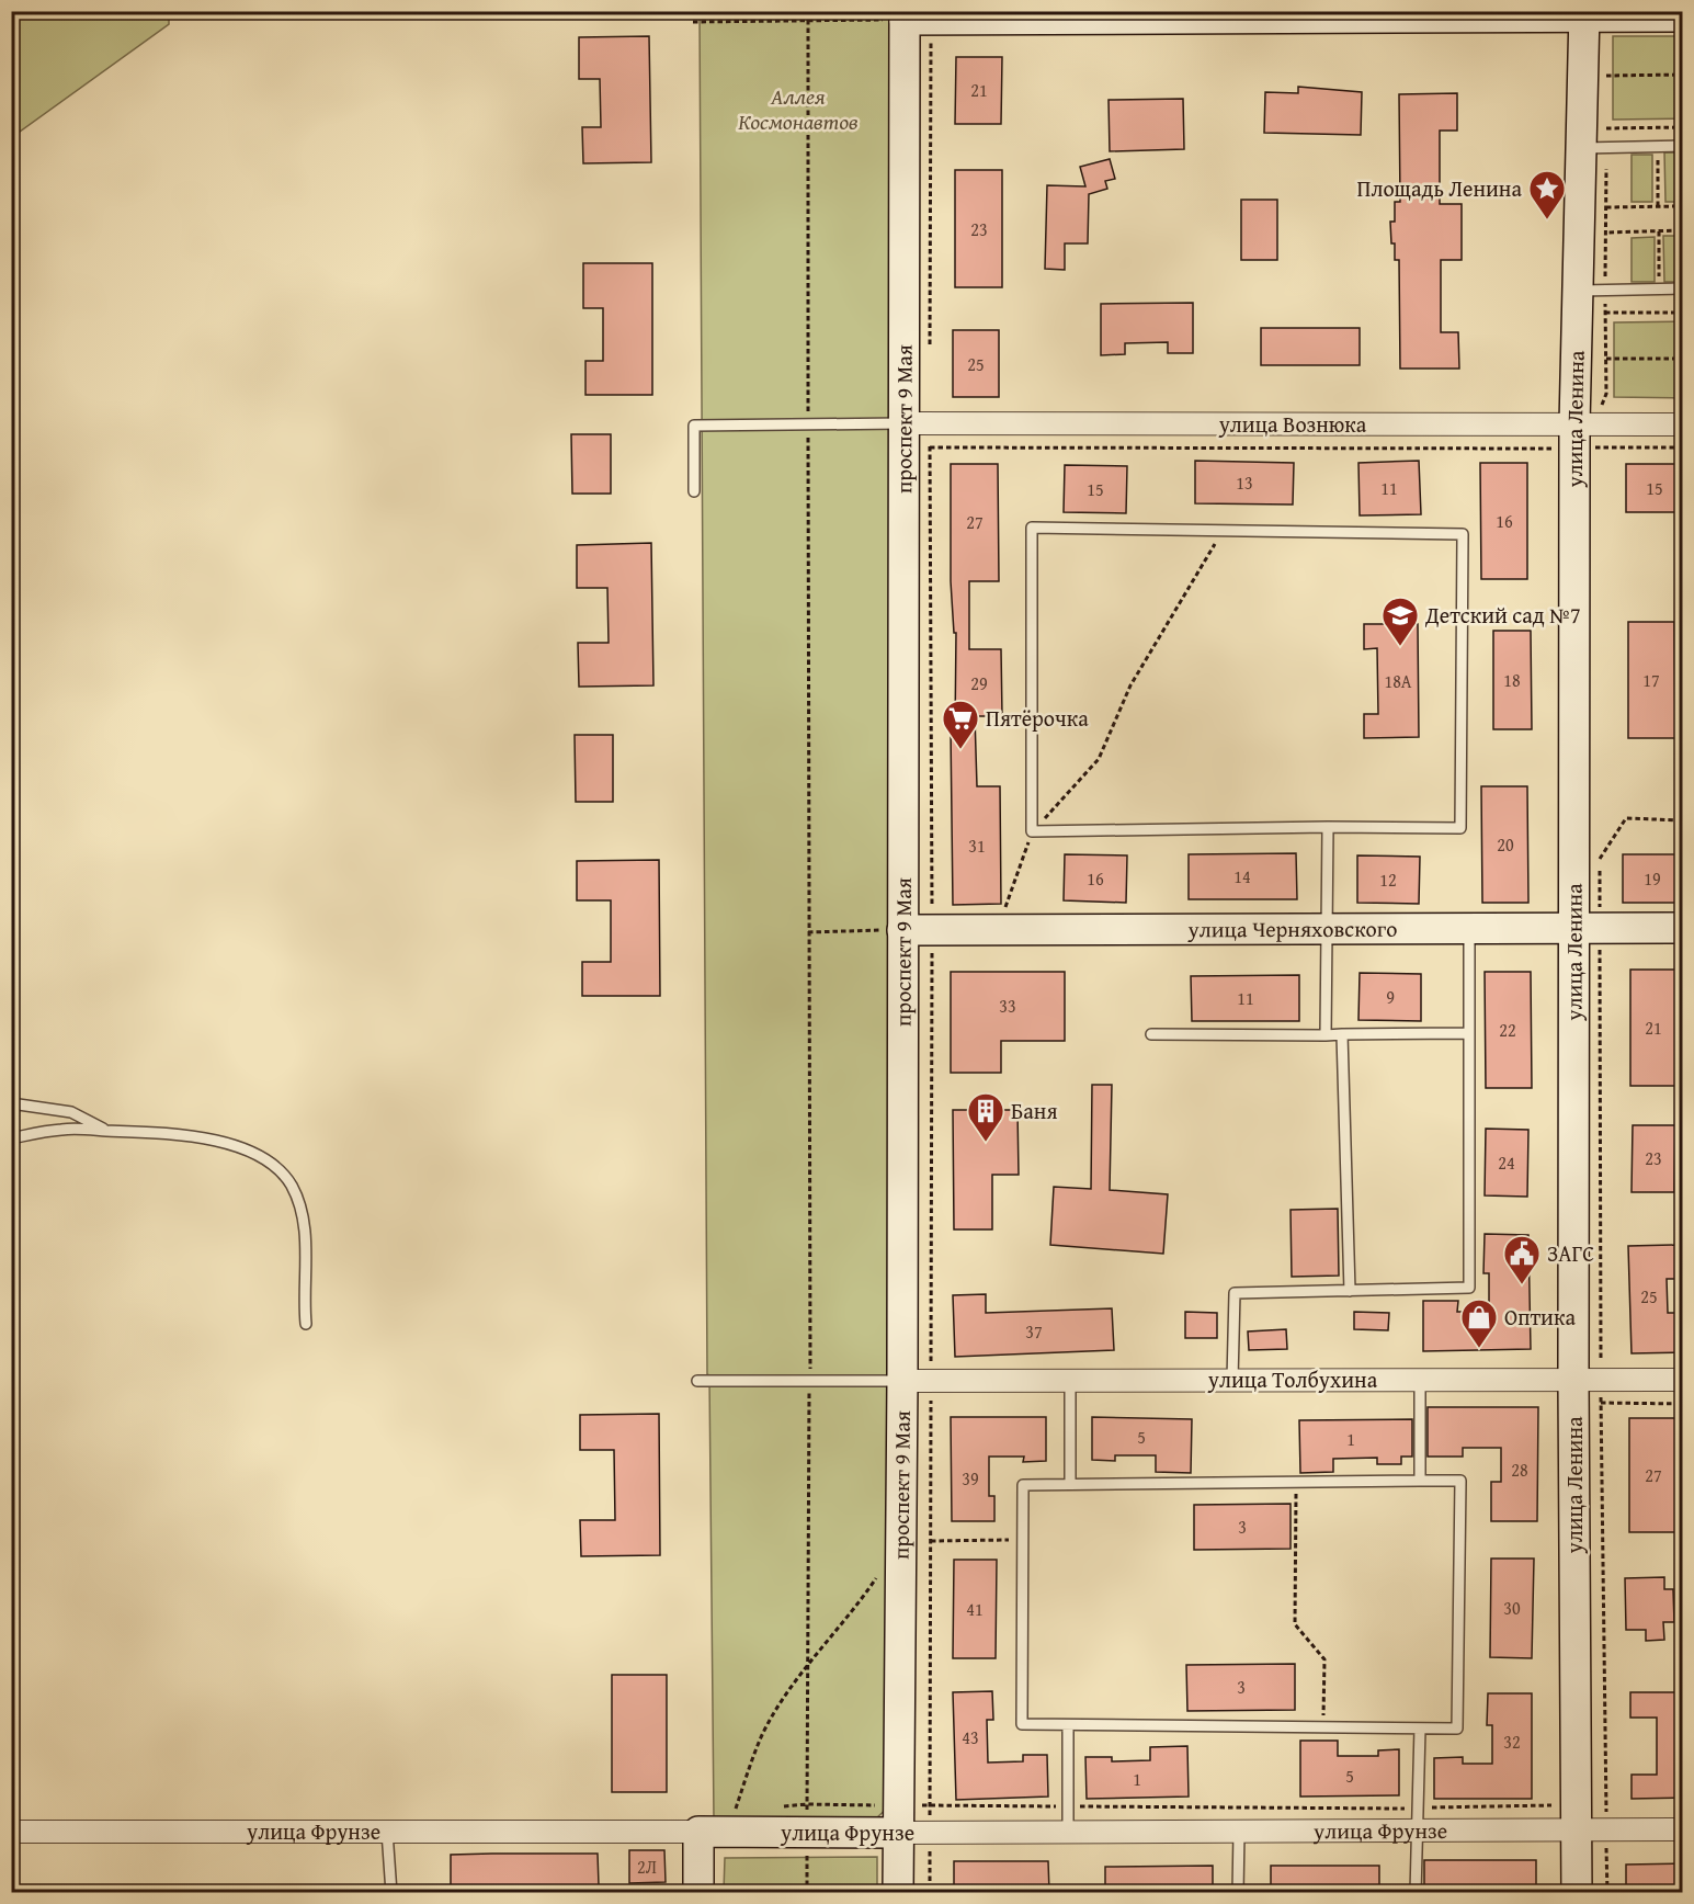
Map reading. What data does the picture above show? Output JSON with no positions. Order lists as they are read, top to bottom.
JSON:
{
  "streets": {
    "street": [
      "проспект 9 Мая",
      "улица Ленина",
      "улица Вознюка",
      "улица Черняховского",
      "улица Толбухина",
      "улица Фрунзе"
    ]
  },
  "crossings": [
    ["проспект 9 Мая", "улица Вознюка"],
    ["проспект 9 Мая", "улица Черняховского"],
    ["проспект 9 Мая", "улица Толбухина"],
    ["проспект 9 Мая", "улица Фрунзе"],
    ["улица Ленина", "улица Вознюка"],
    ["улица Ленина", "улица Черняховского"],
    ["улица Ленина", "улица Толбухина"],
    ["улица Ленина", "улица Фрунзе"]
  ],
  "parks": ["Аллея Космонавтов"],
  "places": {
    "place": ["Площадь Ленина"],
    "school or university": ["Детский сад №7"],
    "supermarket": ["Пятёрочка"],
    "building": ["Баня"],
    "public building": ["ЗАГС"],
    "shop": ["Оптика"]
  },
  "house_numbers": [
    "21",
    "23",
    "25",
    "13",
    "11",
    "15",
    "15",
    "16",
    "27",
    "18",
    "17",
    "18А",
    "29",
    "20",
    "31",
    "14",
    "16",
    "19",
    "12",
    "9",
    "11",
    "33",
    "21",
    "22",
    "23",
    "24",
    "25",
    "37",
    "5",
    "1",
    "28",
    "27",
    "39",
    "3",
    "30",
    "41",
    "3",
    "43",
    "32",
    "5",
    "1",
    "2Л"
  ]
}
